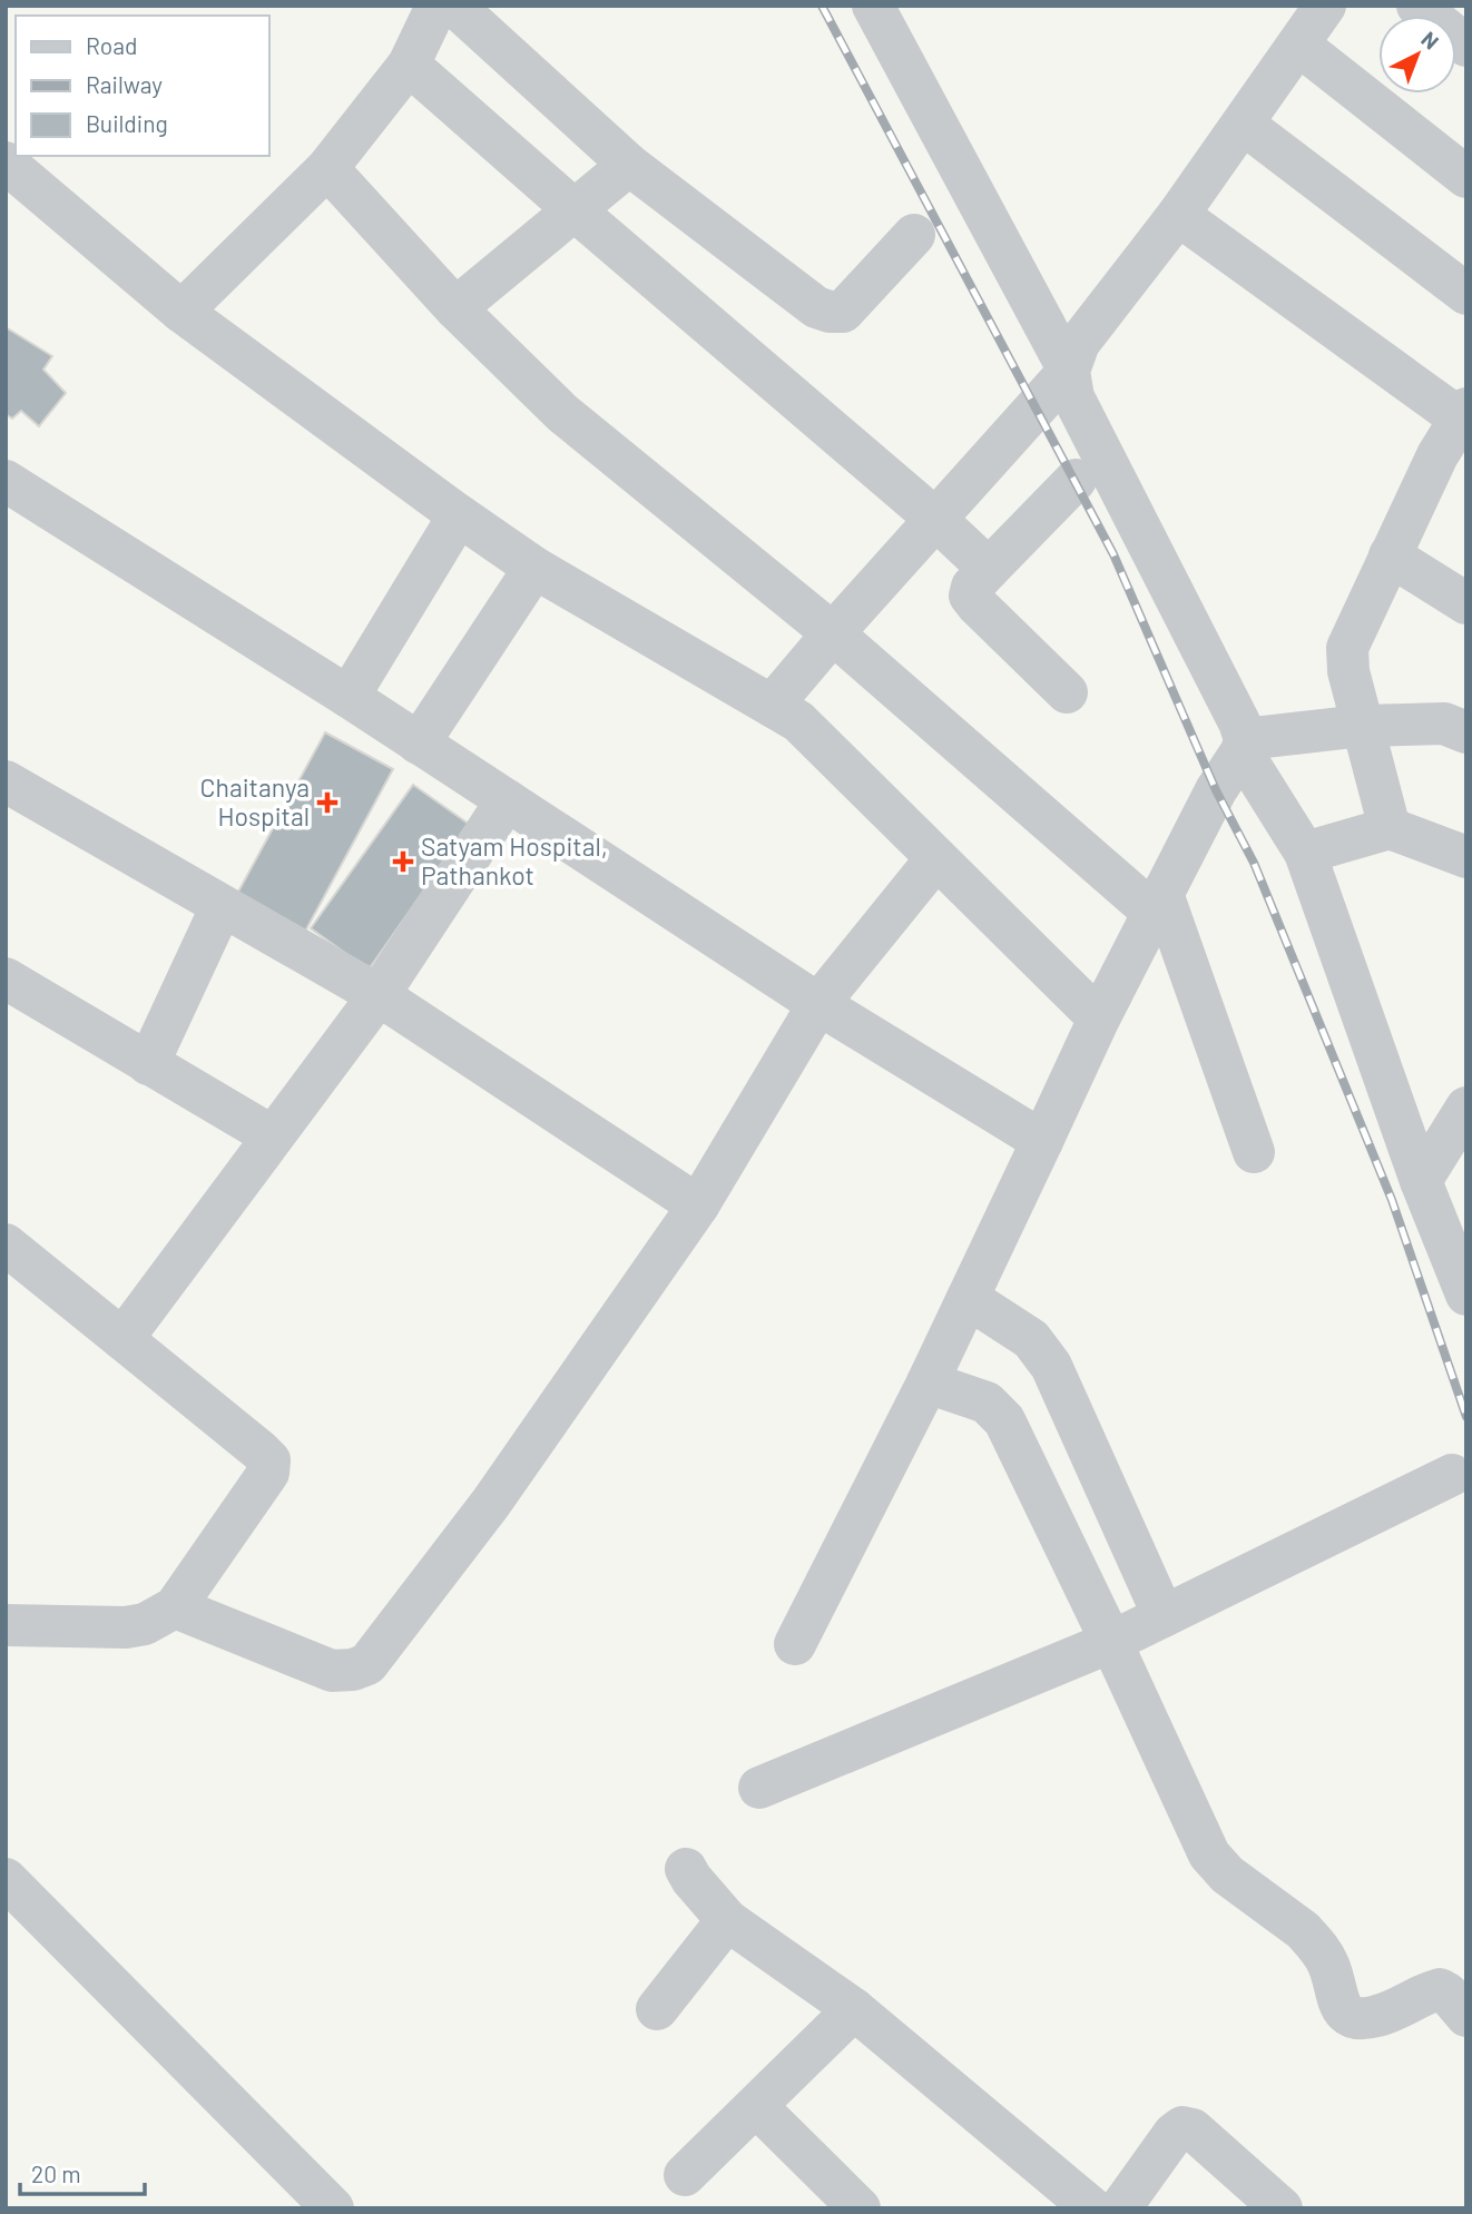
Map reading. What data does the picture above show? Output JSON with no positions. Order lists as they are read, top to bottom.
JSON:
{
  "places": {
    "health": ["Chaitanya Hospital", "Satyam Hospital, Pathankot"]
  },
  "legend": ["Road", "Railway", "Building"],
  "scale_bar": "20 m",
  "north": "top right"
}
